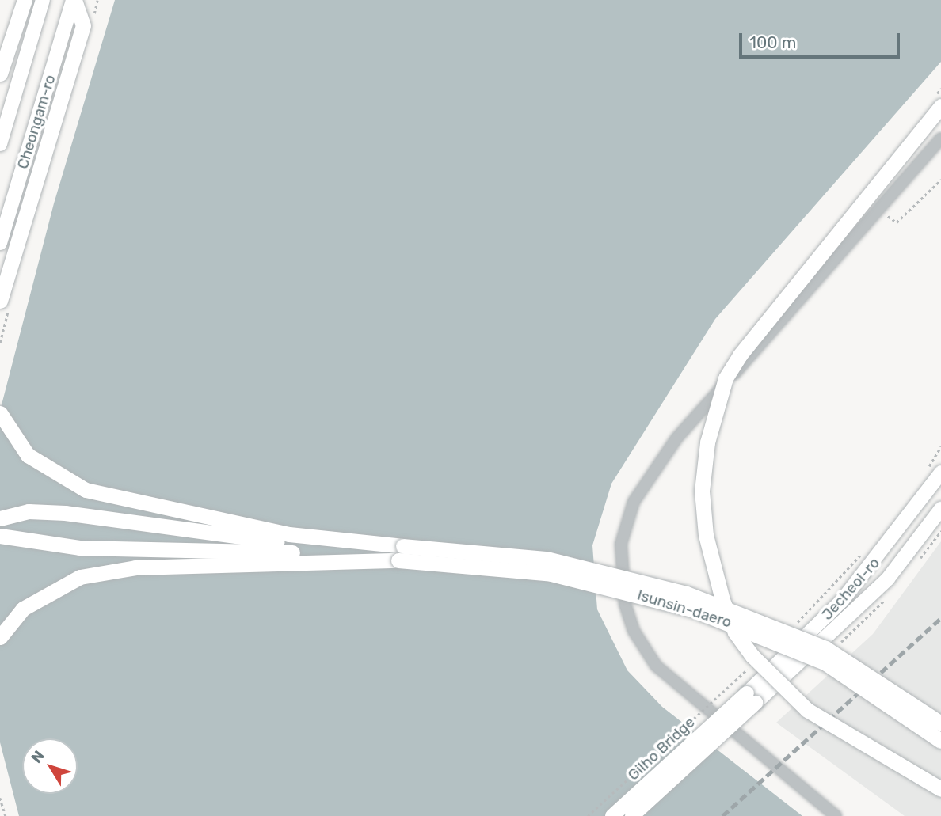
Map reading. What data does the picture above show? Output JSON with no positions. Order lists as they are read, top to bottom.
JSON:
{
  "streets": {
    "highway": ["Isunsin-daero"],
    "main road": ["Cheongam-ro", "Jecheol-ro", "Gilho Bridge"]
  },
  "crossings": [
    ["Jecheol-ro", "Gilho Bridge"]
  ],
  "scale_bar": "100 m",
  "north": "top left"
}
